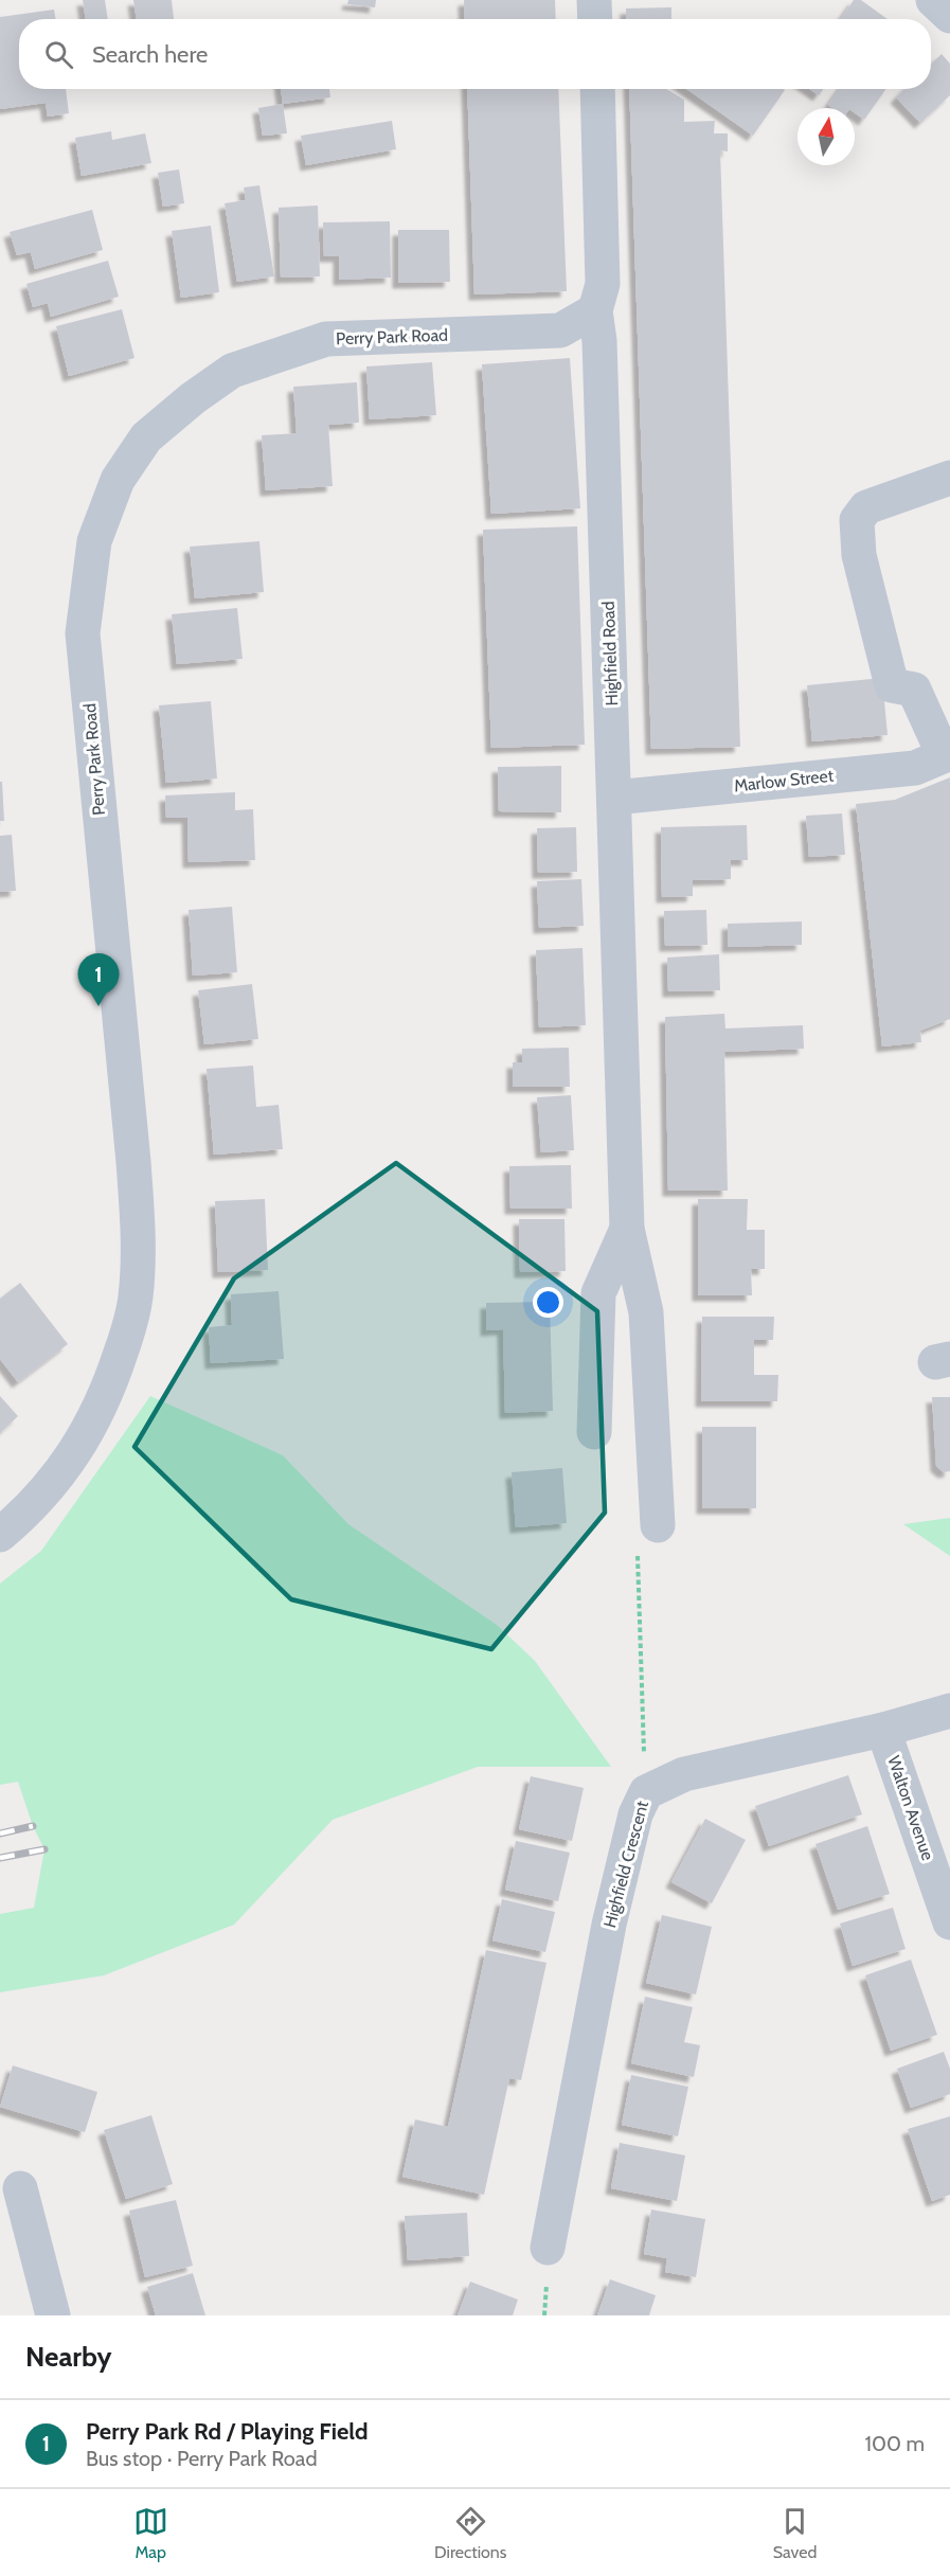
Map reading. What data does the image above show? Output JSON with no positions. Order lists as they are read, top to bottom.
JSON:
{
  "streets": {
    "street": [
      "Perry Park Road",
      "Highfield Road",
      "Marlow Street",
      "Walton Avenue",
      "Highfield Crescent"
    ]
  },
  "crossings": [
    ["Perry Park Road", "Highfield Road"],
    ["Highfield Road", "Marlow Street"],
    ["Walton Avenue", "Highfield Crescent"]
  ],
  "north": "top",
  "page": {
    "search": "Search here",
    "pins": "1",
    "heading": "Nearby",
    "list": [
      {
        "mark": "1",
        "name": "Perry Park Rd / Playing Field",
        "note": "Bus stop · Perry Park Road",
        "value": "100 m"
      }
    ],
    "nav": ["Map", "Directions", "Saved"]
  }
}
